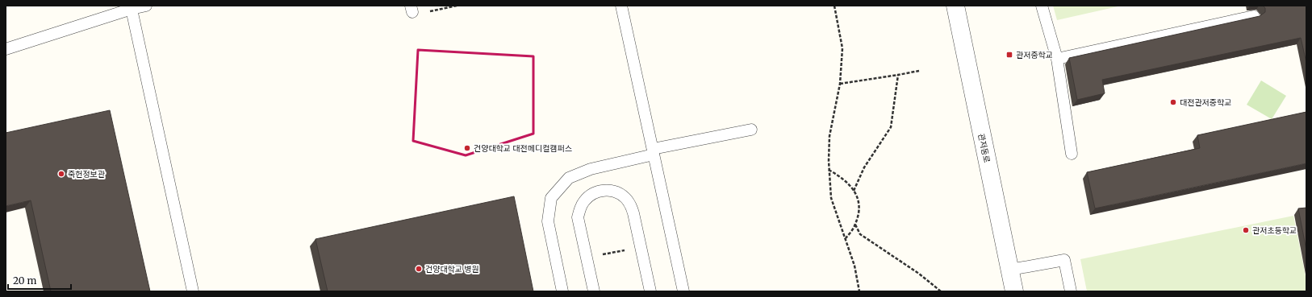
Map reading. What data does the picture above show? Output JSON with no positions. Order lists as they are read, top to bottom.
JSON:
{
  "streets": {
    "street": ["관저동로"]
  },
  "places": {
    "transit": ["관저중학교"],
    "other": [
      "대전관저중학교",
      "건양대학교 대전메디컬캠퍼스",
      "죽헌정보관",
      "관저초등학교",
      "건양대학교 병원"
    ]
  },
  "scale_bar": "20 m"
}
